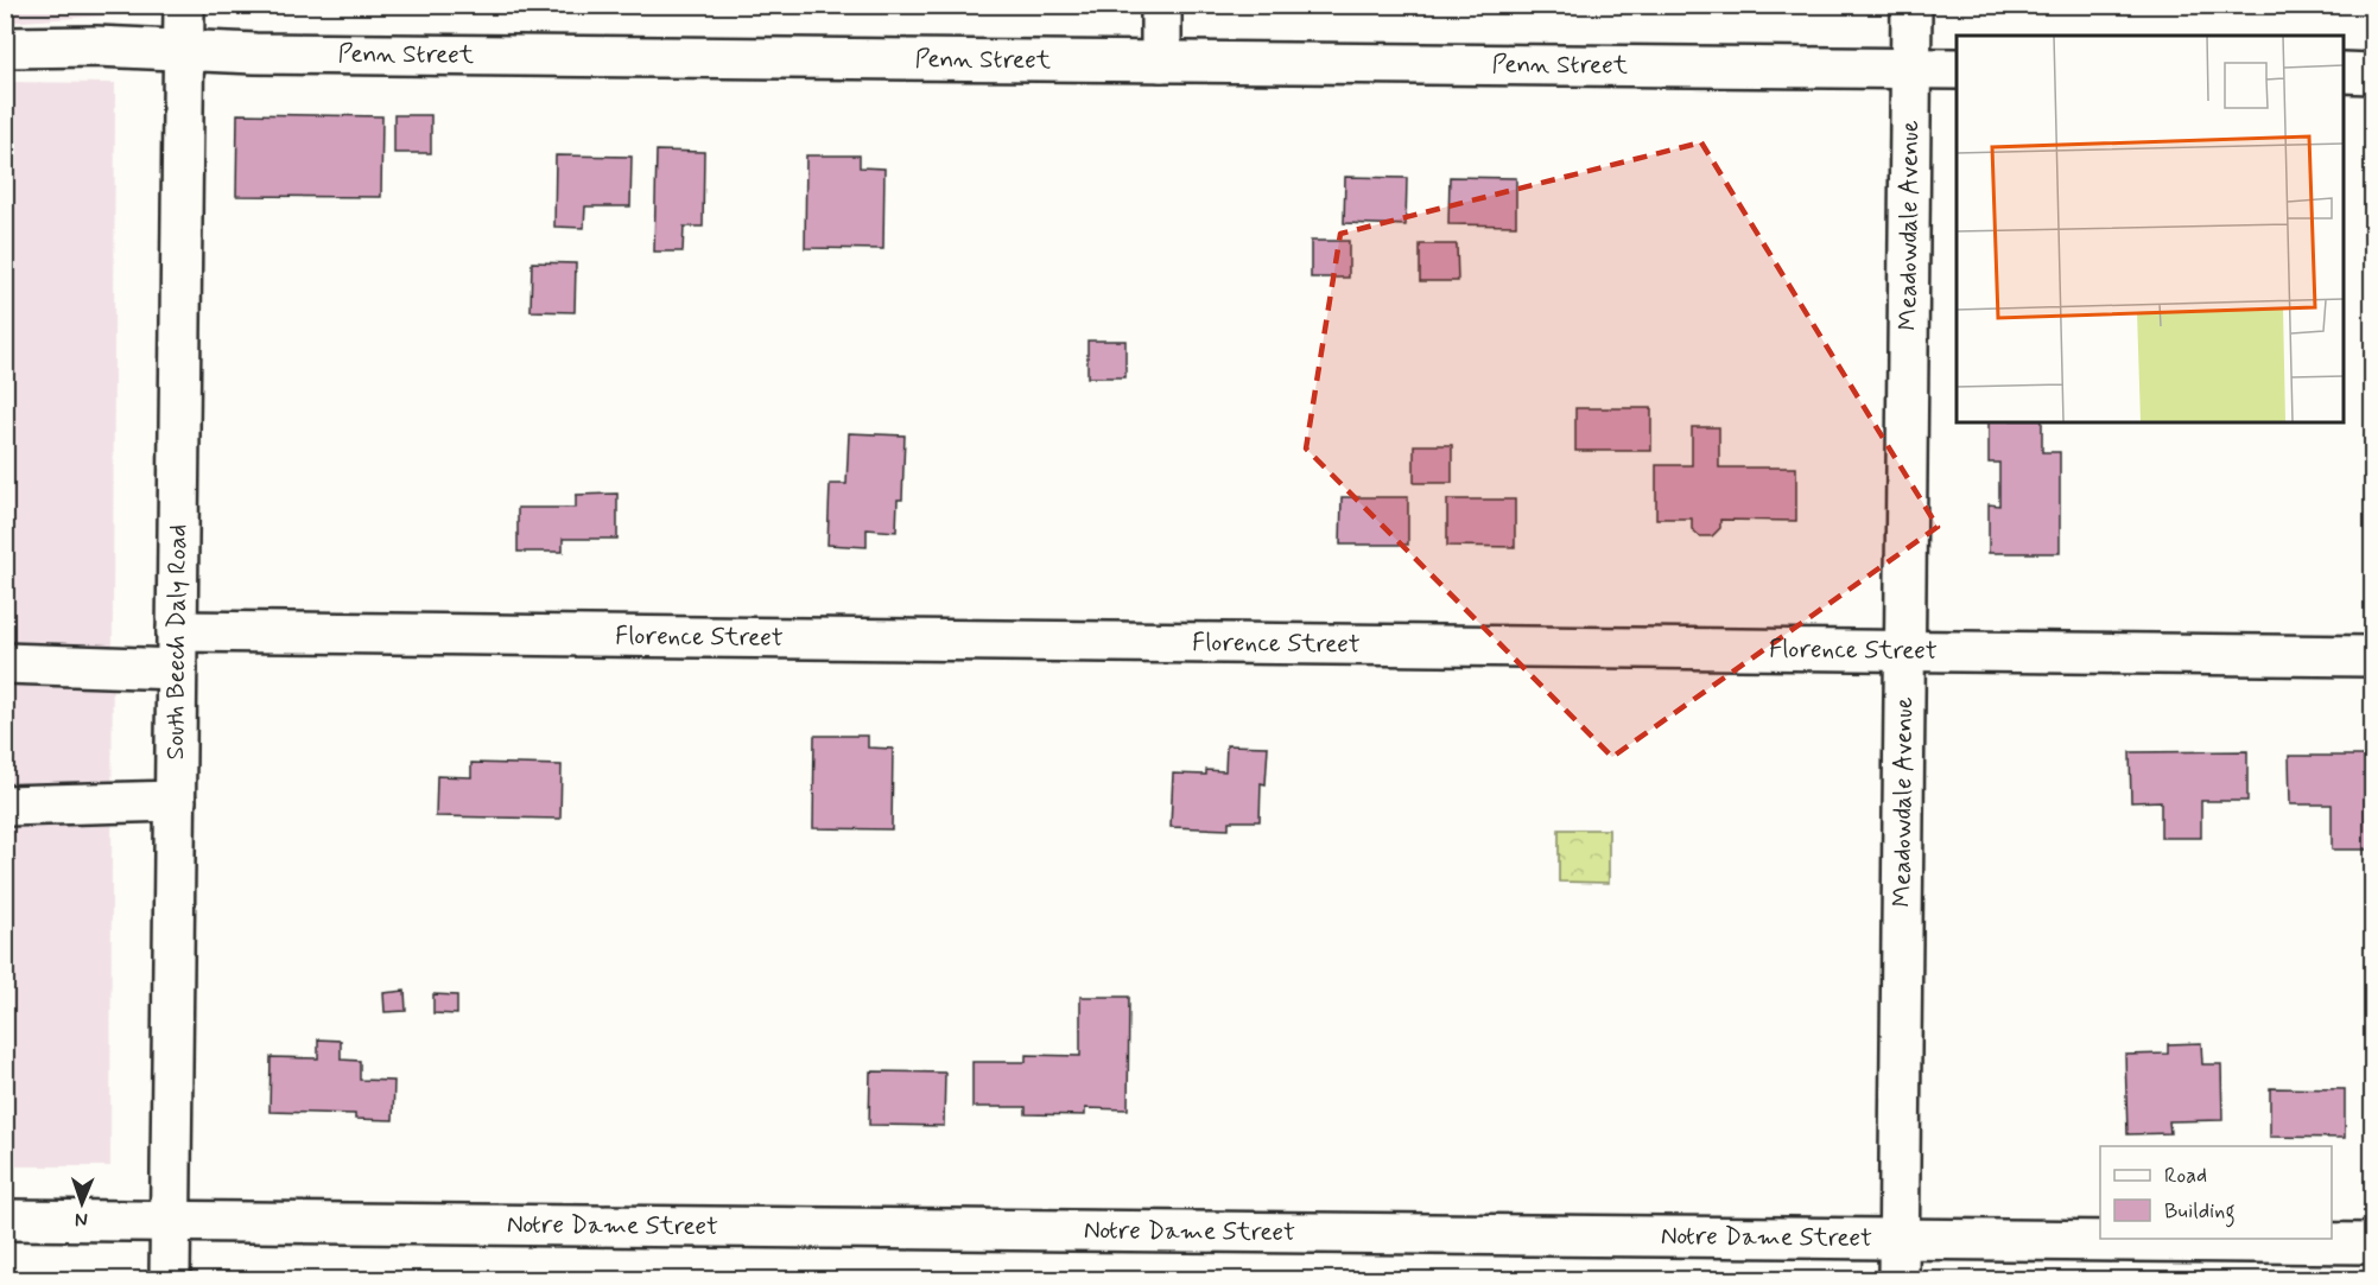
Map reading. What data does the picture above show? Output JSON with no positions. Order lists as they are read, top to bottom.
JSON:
{
  "streets": {
    "street": [
      "Penn Street",
      "Meadowdale Avenue",
      "Florence Street",
      "South Beech Daly Road",
      "Notre Dame Street"
    ]
  },
  "crossings": [
    ["Penn Street", "Meadowdale Avenue"],
    ["Penn Street", "South Beech Daly Road"],
    ["Meadowdale Avenue", "Florence Street"],
    ["Meadowdale Avenue", "Notre Dame Street"],
    ["Florence Street", "South Beech Daly Road"],
    ["South Beech Daly Road", "Notre Dame Street"]
  ],
  "legend": ["Road", "Building"],
  "north": "bottom"
}
